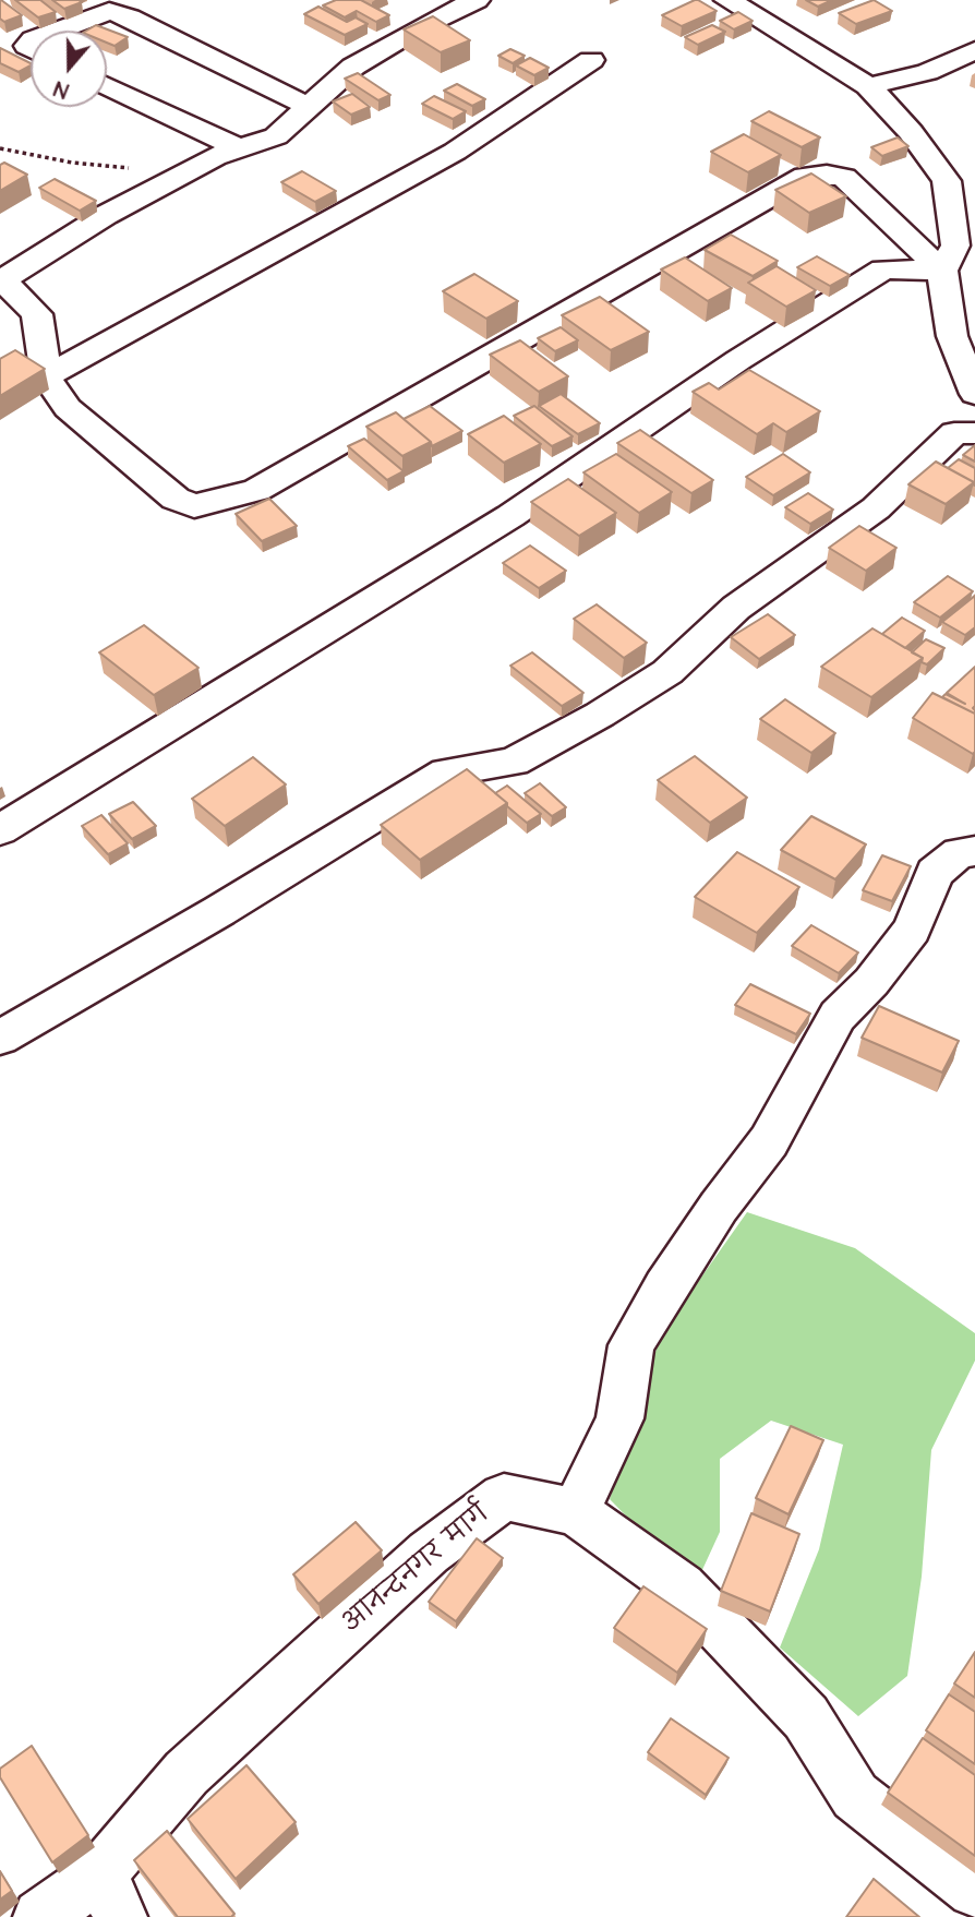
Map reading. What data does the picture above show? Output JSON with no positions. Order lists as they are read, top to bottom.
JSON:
{
  "streets": {
    "street": ["आनन्दनगर मार्ग"]
  },
  "north": "bottom"
}
